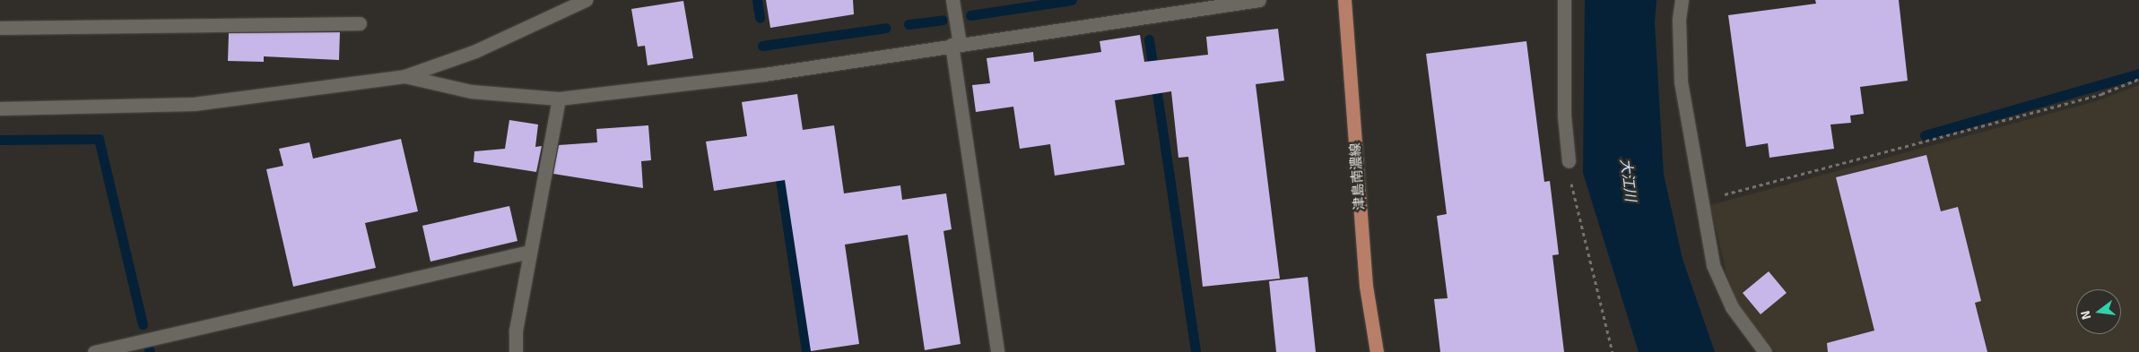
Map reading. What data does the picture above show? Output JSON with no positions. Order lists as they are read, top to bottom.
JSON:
{
  "streets": {
    "main road": ["津島南濃線"]
  },
  "water": ["大江川"],
  "north": "left"
}
